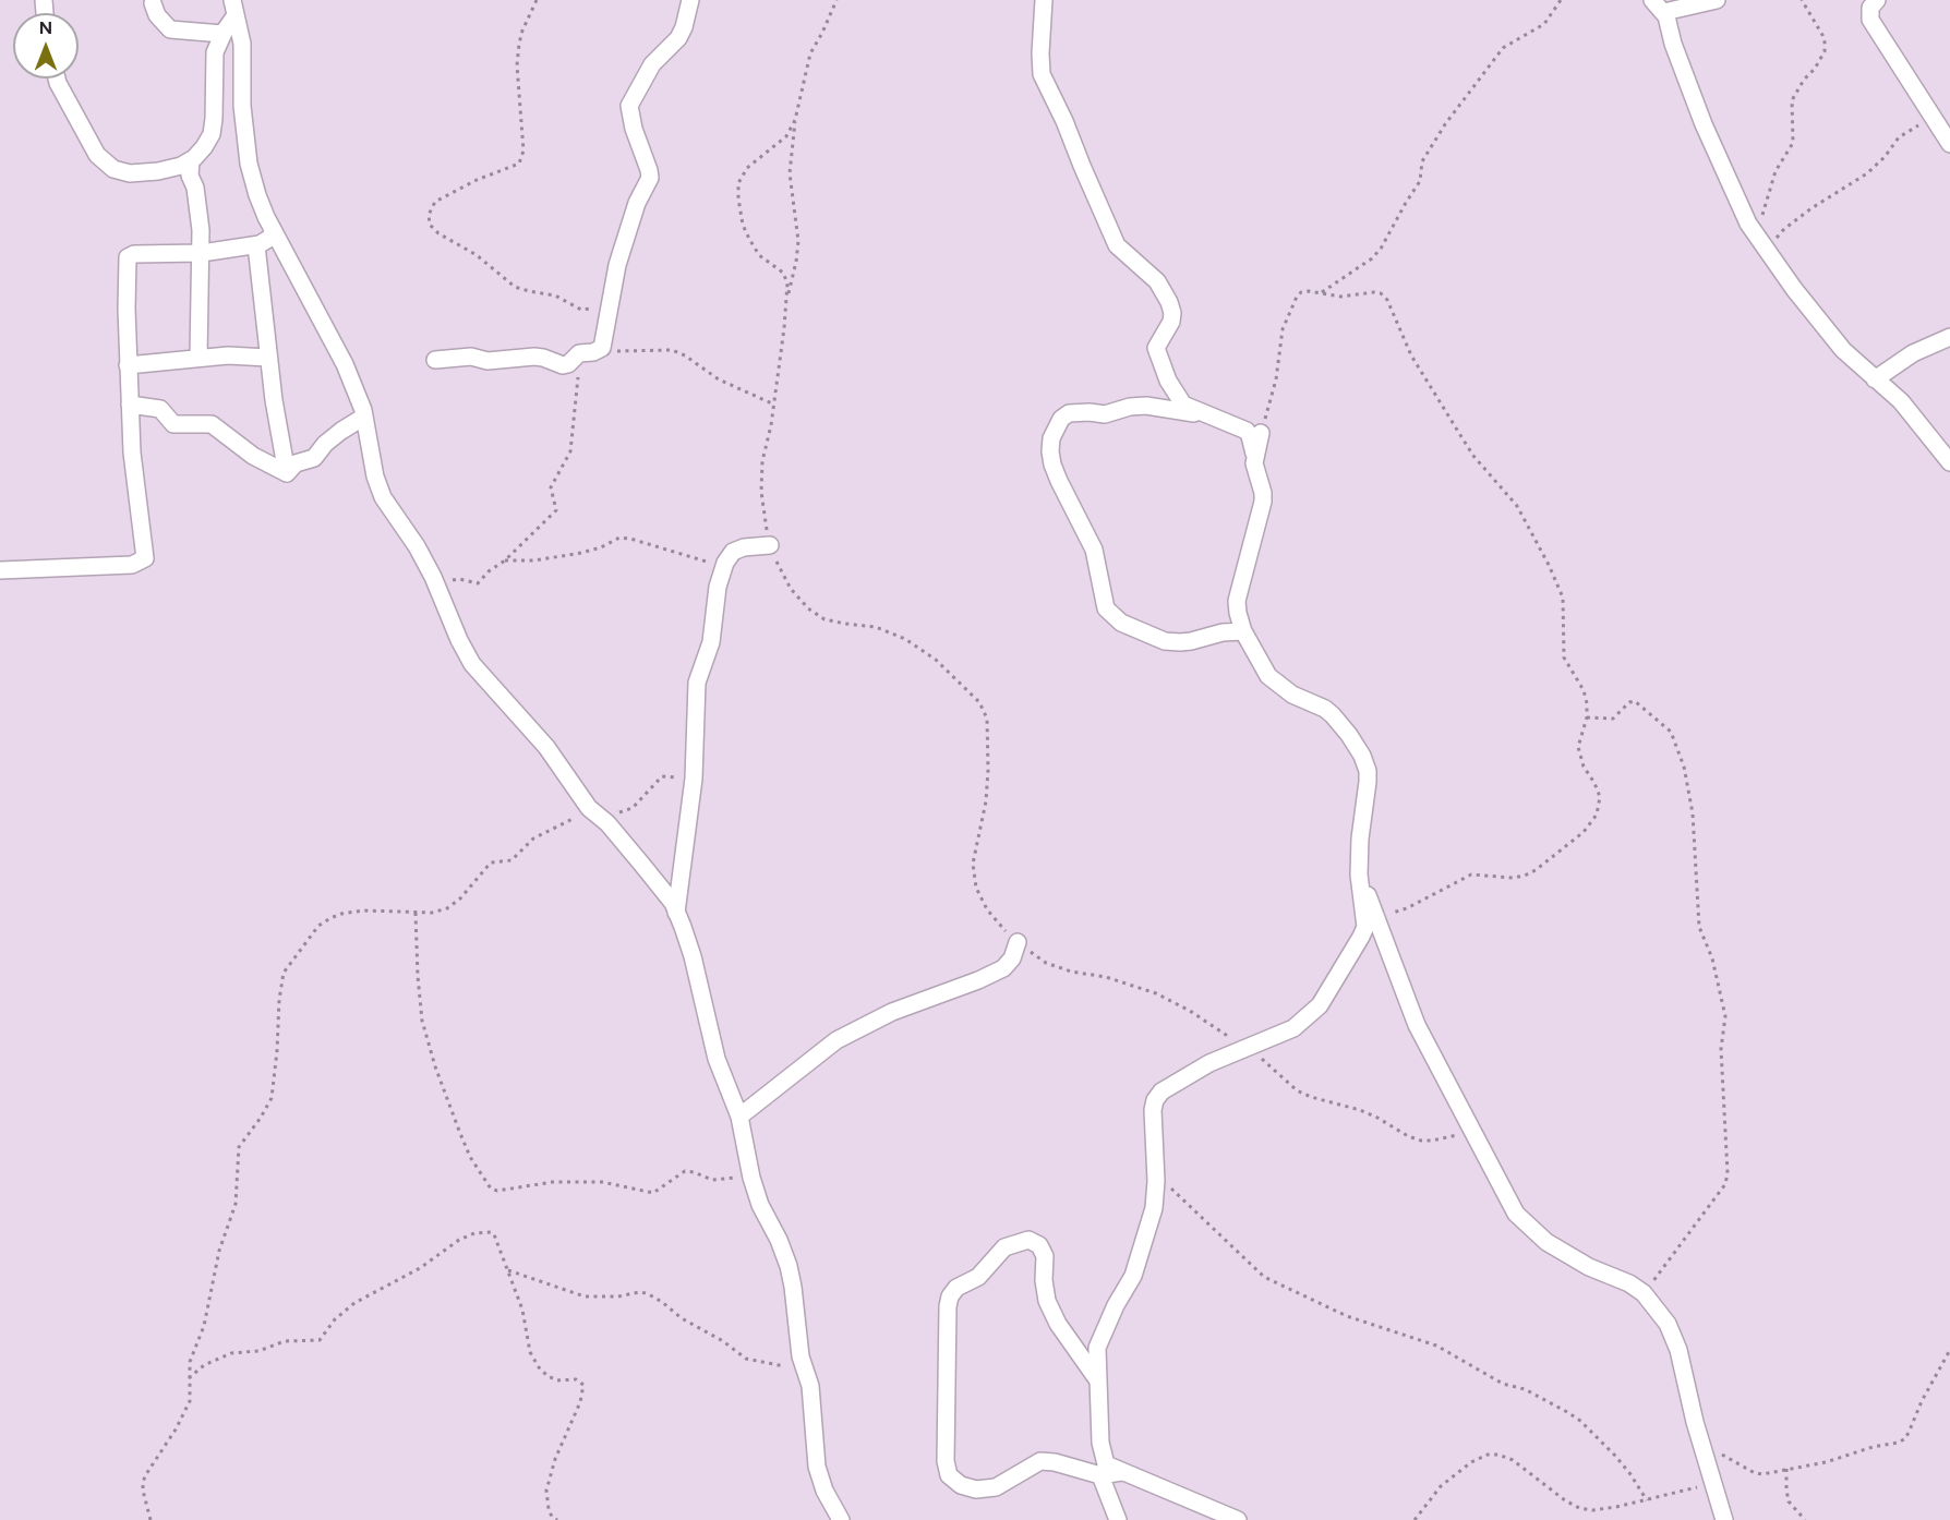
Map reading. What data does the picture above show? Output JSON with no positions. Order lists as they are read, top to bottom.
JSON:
{
  "north": "top"
}
